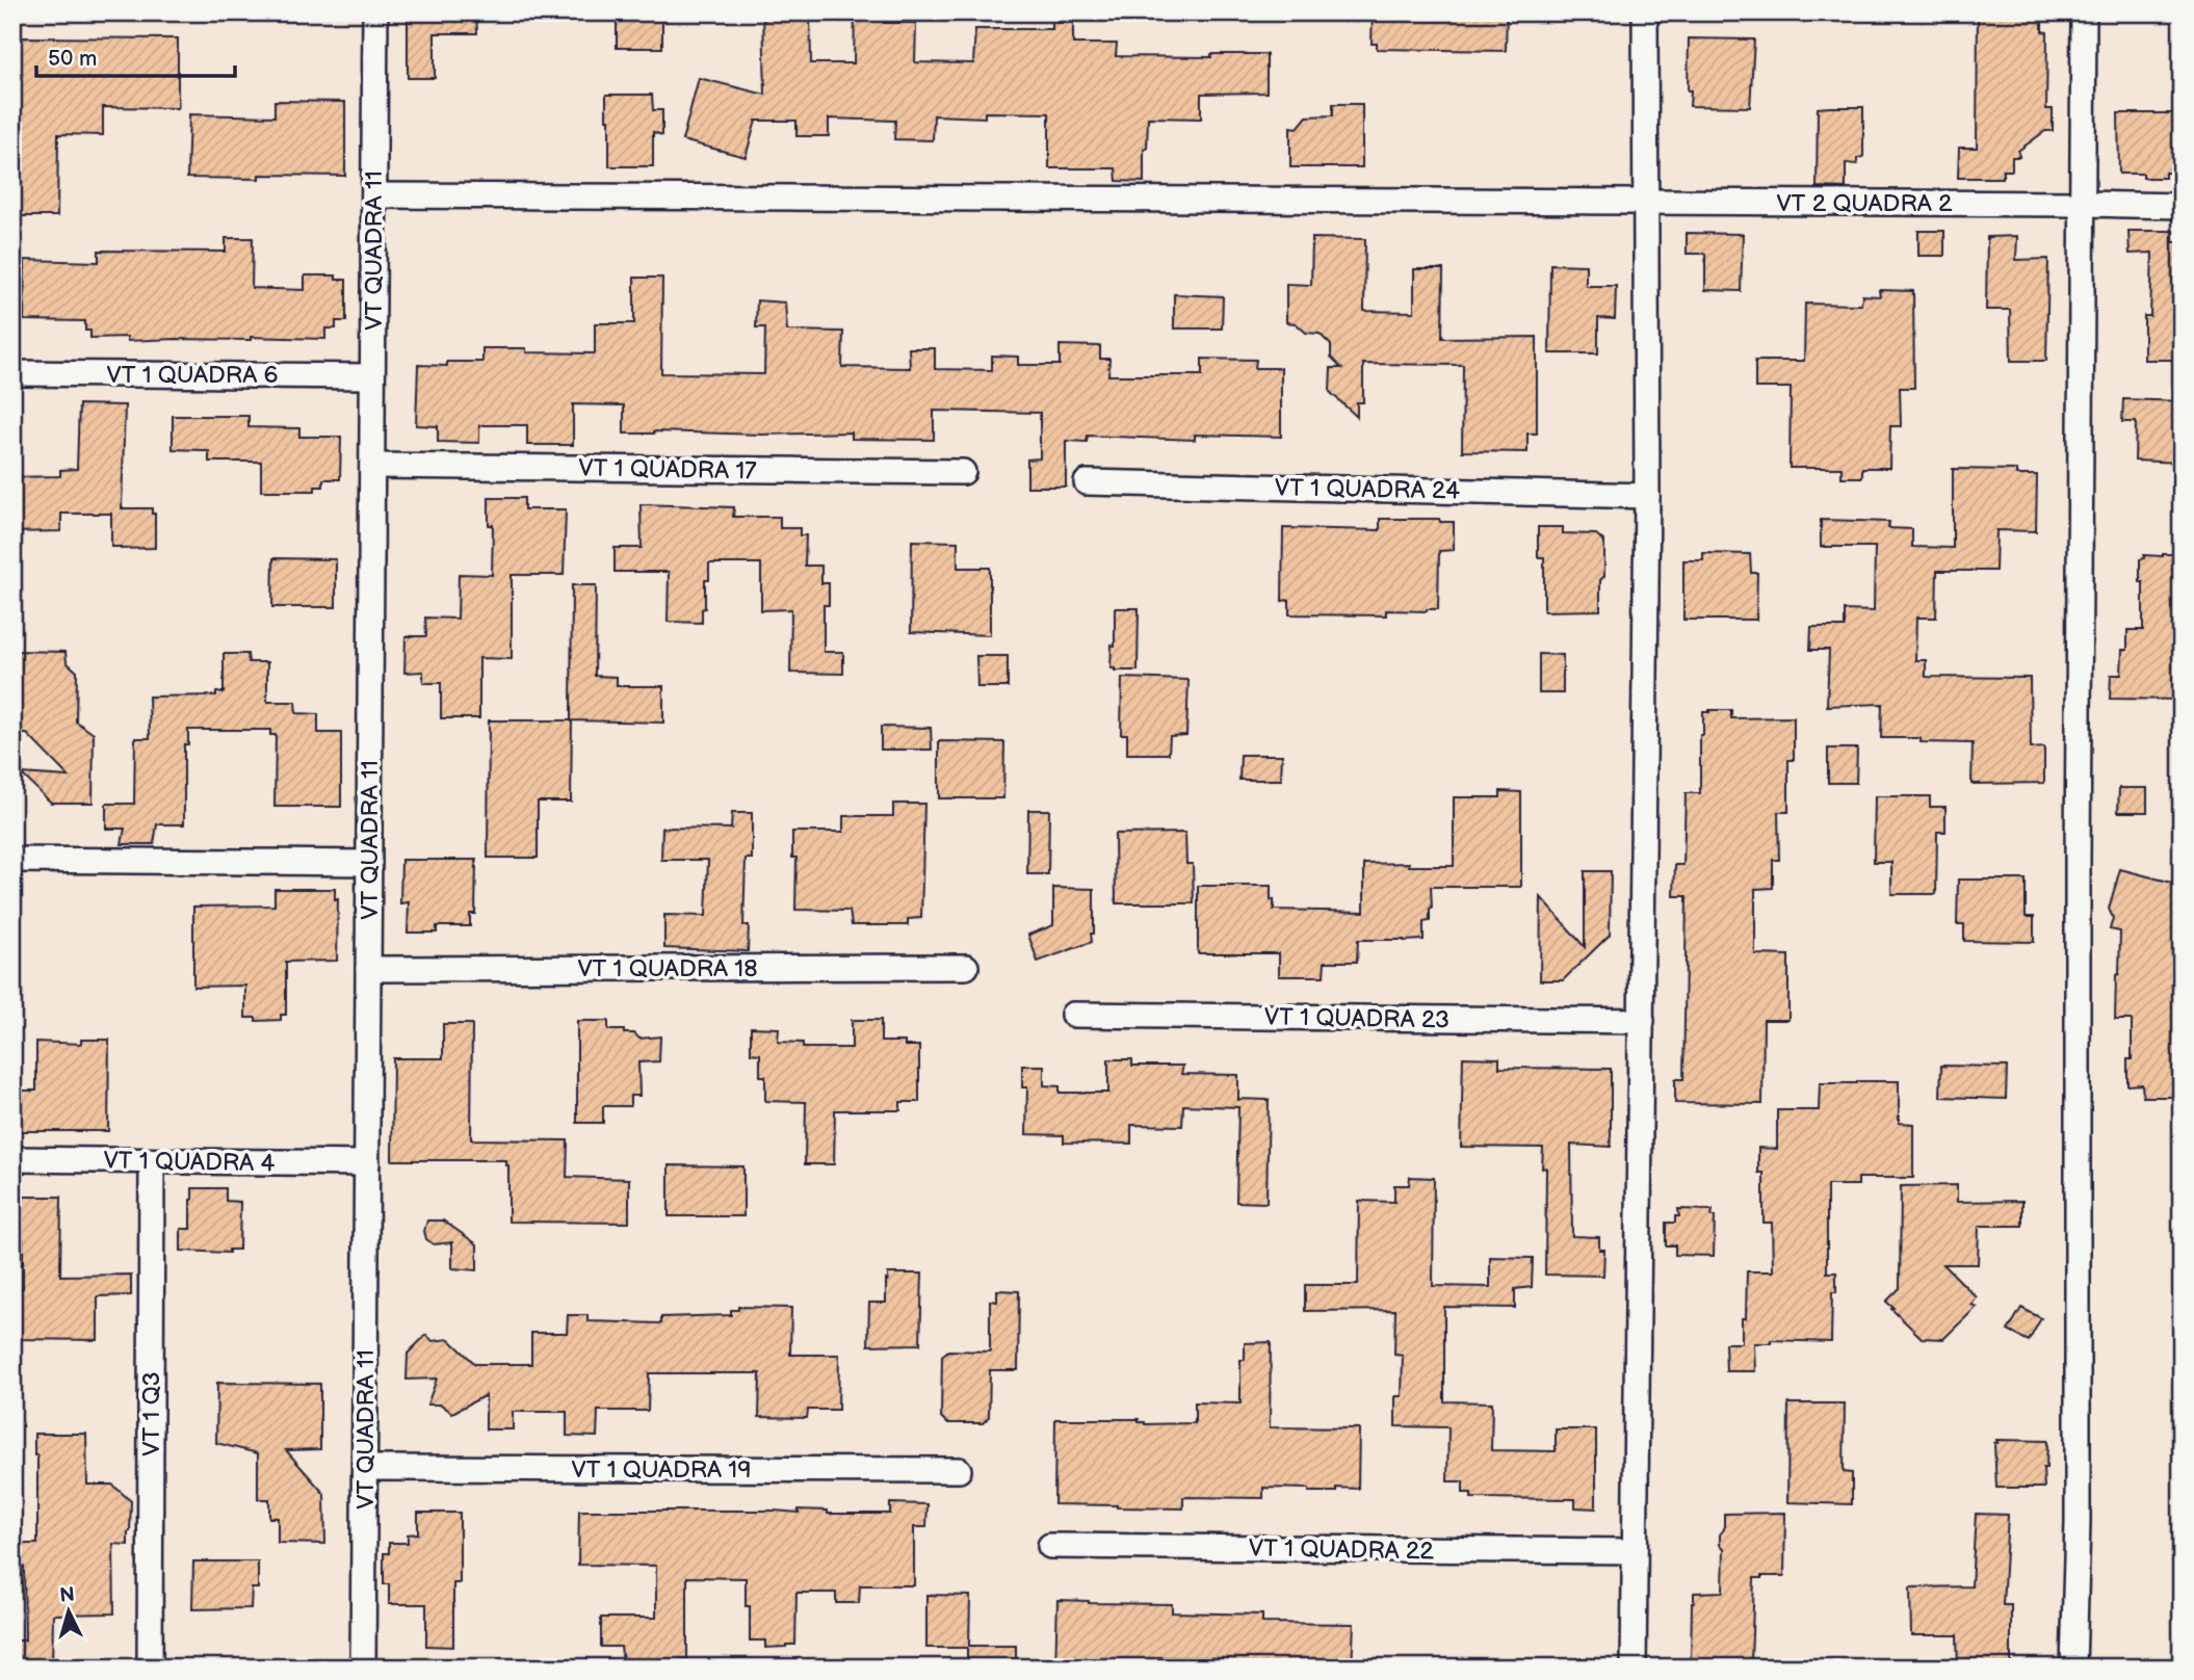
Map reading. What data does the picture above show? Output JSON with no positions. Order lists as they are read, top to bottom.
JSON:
{
  "streets": {
    "street": [
      "VT 2 QUADRA 2",
      "VT QUADRA 11",
      "VT 1 QUADRA 6",
      "VT 1 QUADRA 17",
      "VT 1 QUADRA 24",
      "VT 1 QUADRA 18",
      "VT 1 QUADRA 23",
      "VT 1 QUADRA 4",
      "VT 1 Q3",
      "VT 1 QUADRA 19",
      "VT 1 QUADRA 22"
    ]
  },
  "crossings": [
    ["VT 2 QUADRA 2", "VT QUADRA 11"],
    ["VT QUADRA 11", "VT 1 QUADRA 6"],
    ["VT QUADRA 11", "VT 1 QUADRA 17"],
    ["VT QUADRA 11", "VT 1 QUADRA 18"],
    ["VT QUADRA 11", "VT 1 QUADRA 4"],
    ["VT QUADRA 11", "VT 1 QUADRA 19"],
    ["VT 1 QUADRA 4", "VT 1 Q3"]
  ],
  "scale_bar": "50 m",
  "north": "top"
}
